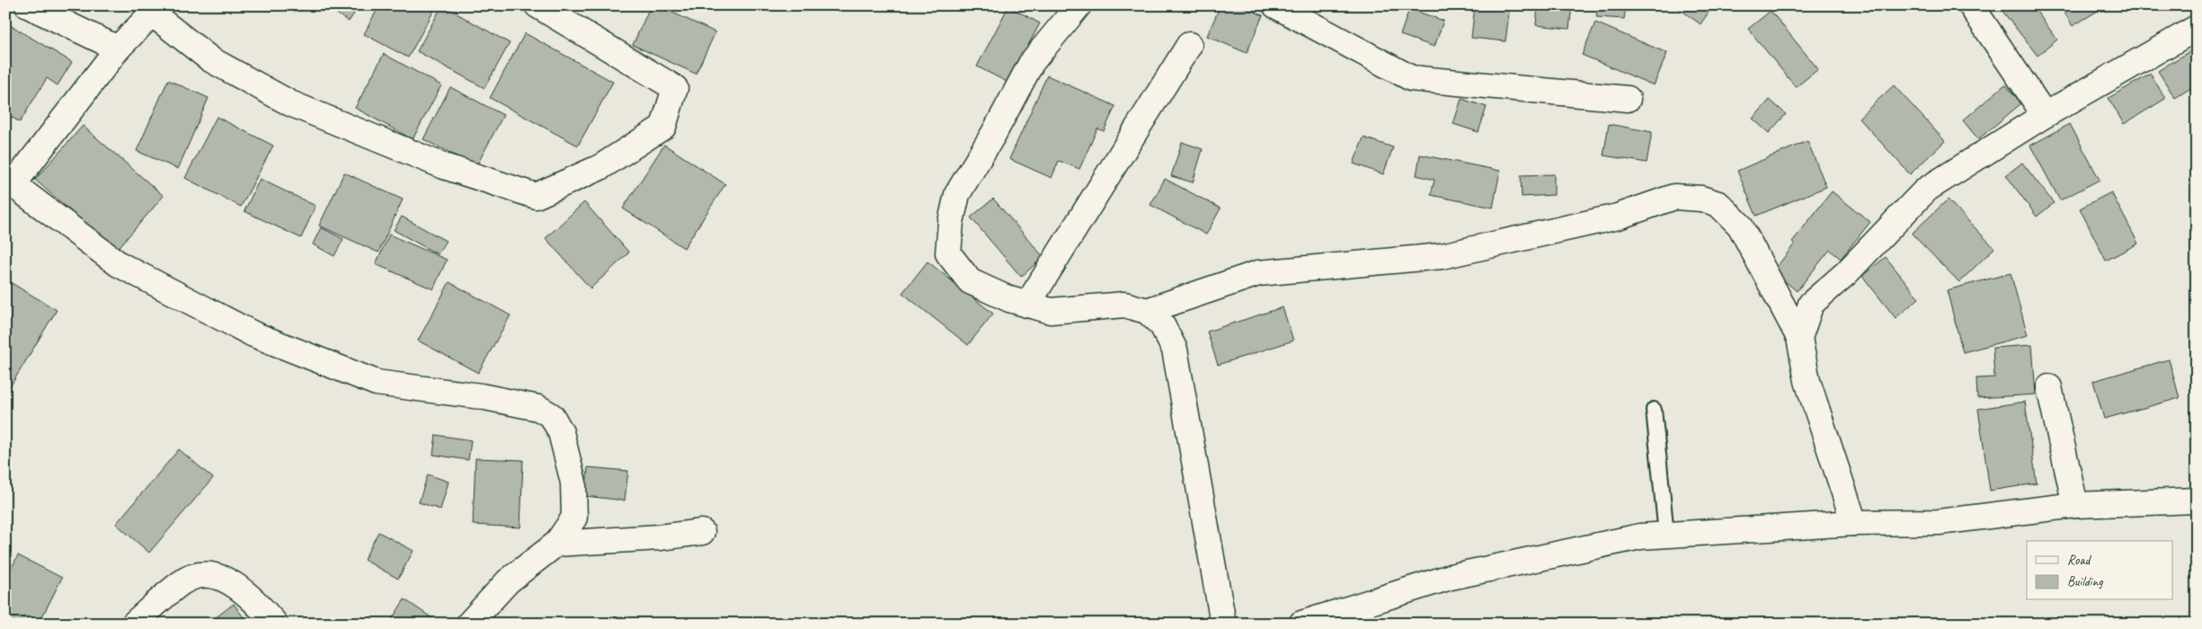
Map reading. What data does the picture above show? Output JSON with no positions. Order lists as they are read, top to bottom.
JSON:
{
  "legend": ["Road", "Building"]
}
